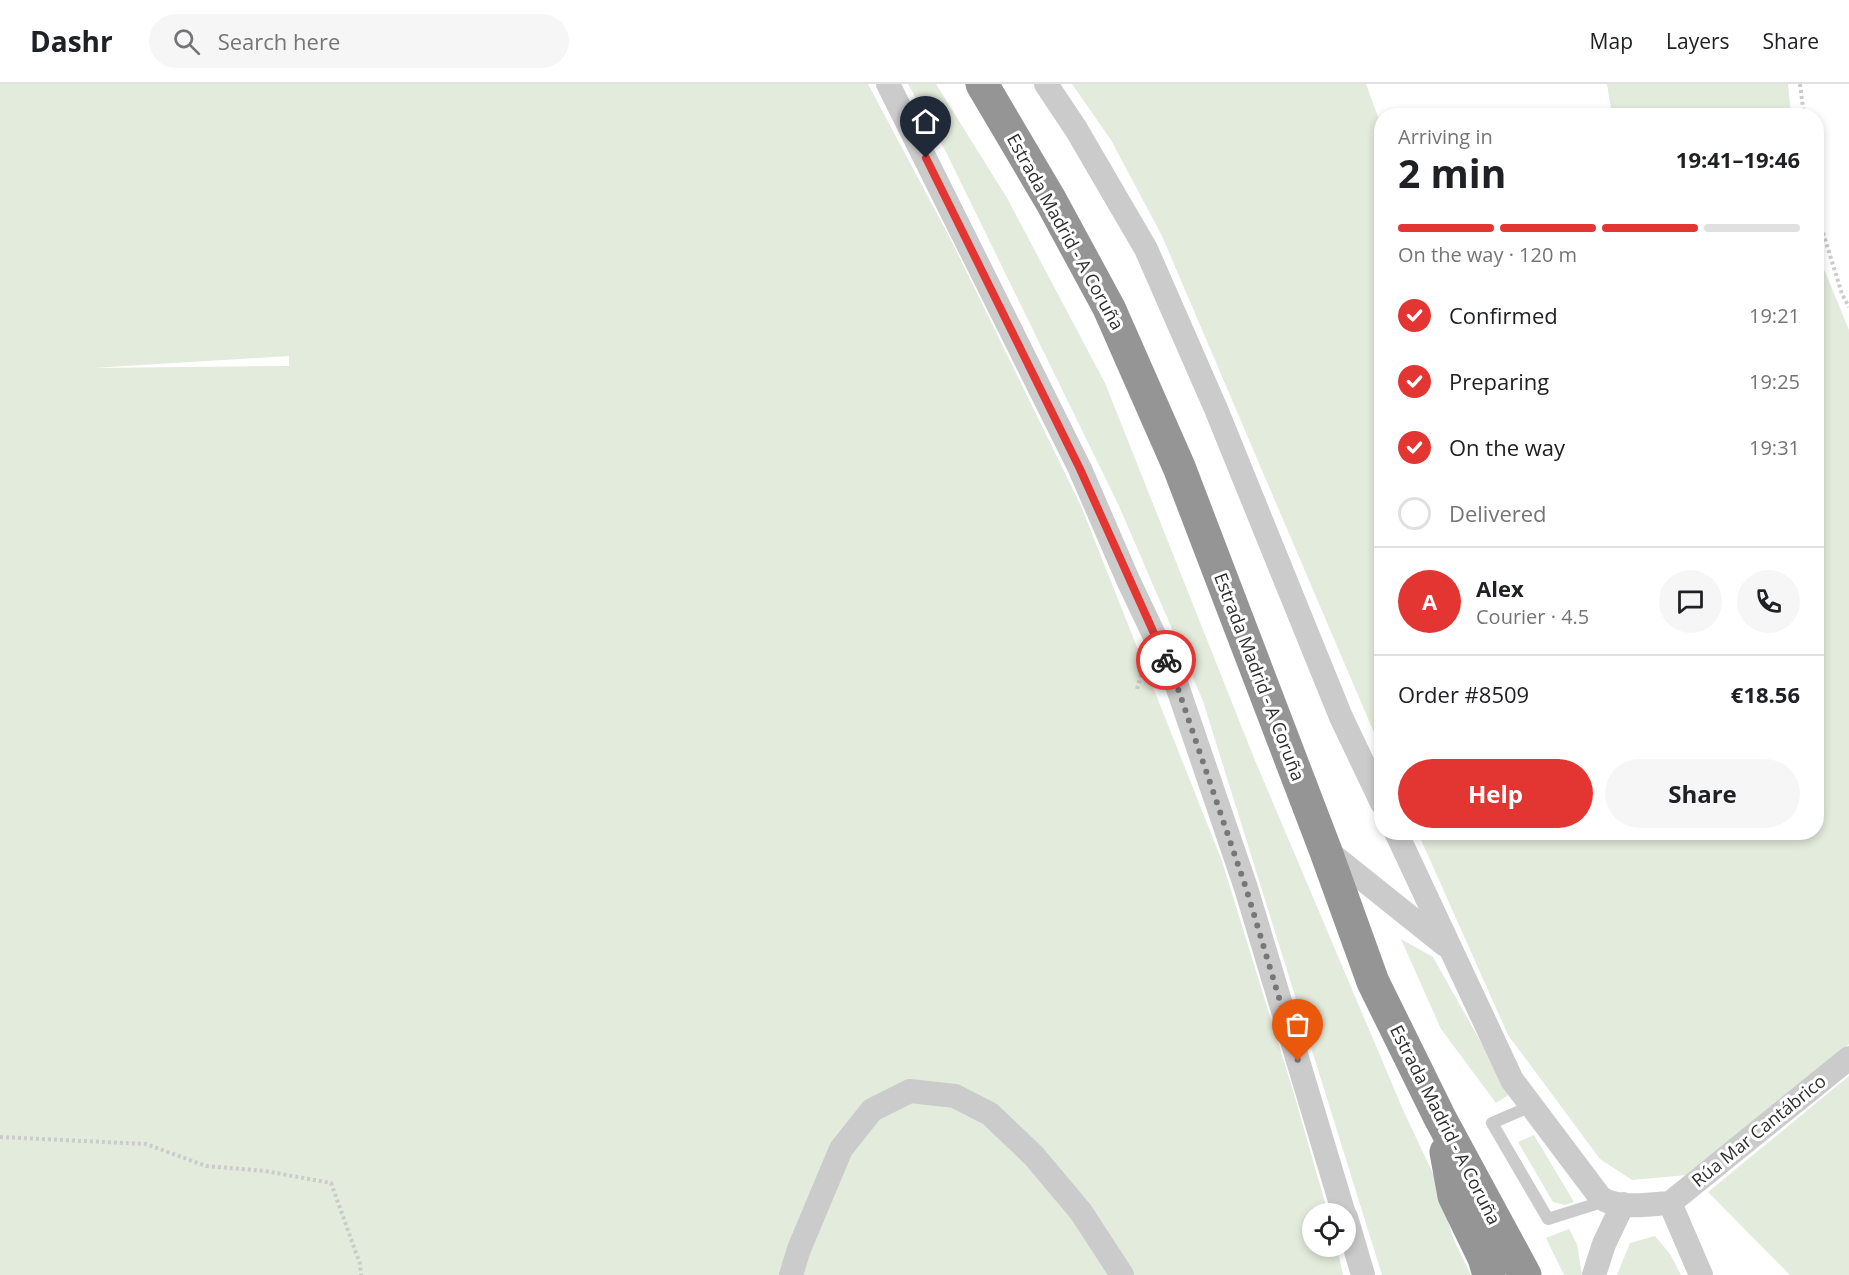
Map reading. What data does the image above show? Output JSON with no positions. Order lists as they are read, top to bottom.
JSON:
{
  "streets": {
    "highway": ["Estrada Madrid - A Coruña"],
    "street": ["Rúa Mar Cantábrico"]
  },
  "page": {
    "header": "Dashr",
    "search": "Search here",
    "nav": ["Map", "Layers", "Share"],
    "heading": ["2 min", "Arriving in", "19:41–19:46"],
    "panel": [
      "Alex",
      "Courier · 4.5",
      "Order #8509",
      "€18.56"
    ],
    "bar": "On the way · 120 m",
    "list": [
      ["Confirmed", "19:21"],
      ["Preparing", "19:25"],
      ["On the way", "19:31"],
      "Delivered"
    ],
    "round": "A",
    "buttons": ["Help", "Share"]
  }
}
